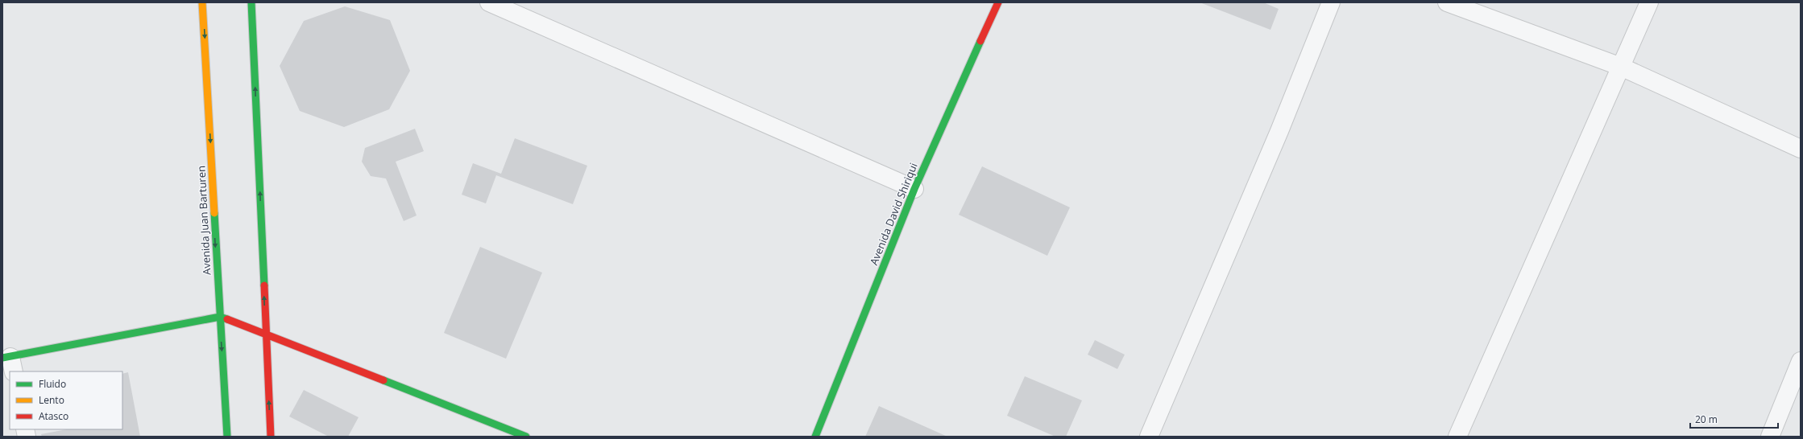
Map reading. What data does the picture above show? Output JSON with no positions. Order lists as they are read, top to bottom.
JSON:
{
  "streets": {
    "street": ["Avenida David Shiriqui", "Avenida Juan Barturen"]
  },
  "legend": ["Fluido", "Lento", "Atasco"],
  "scale_bar": "20 m"
}
